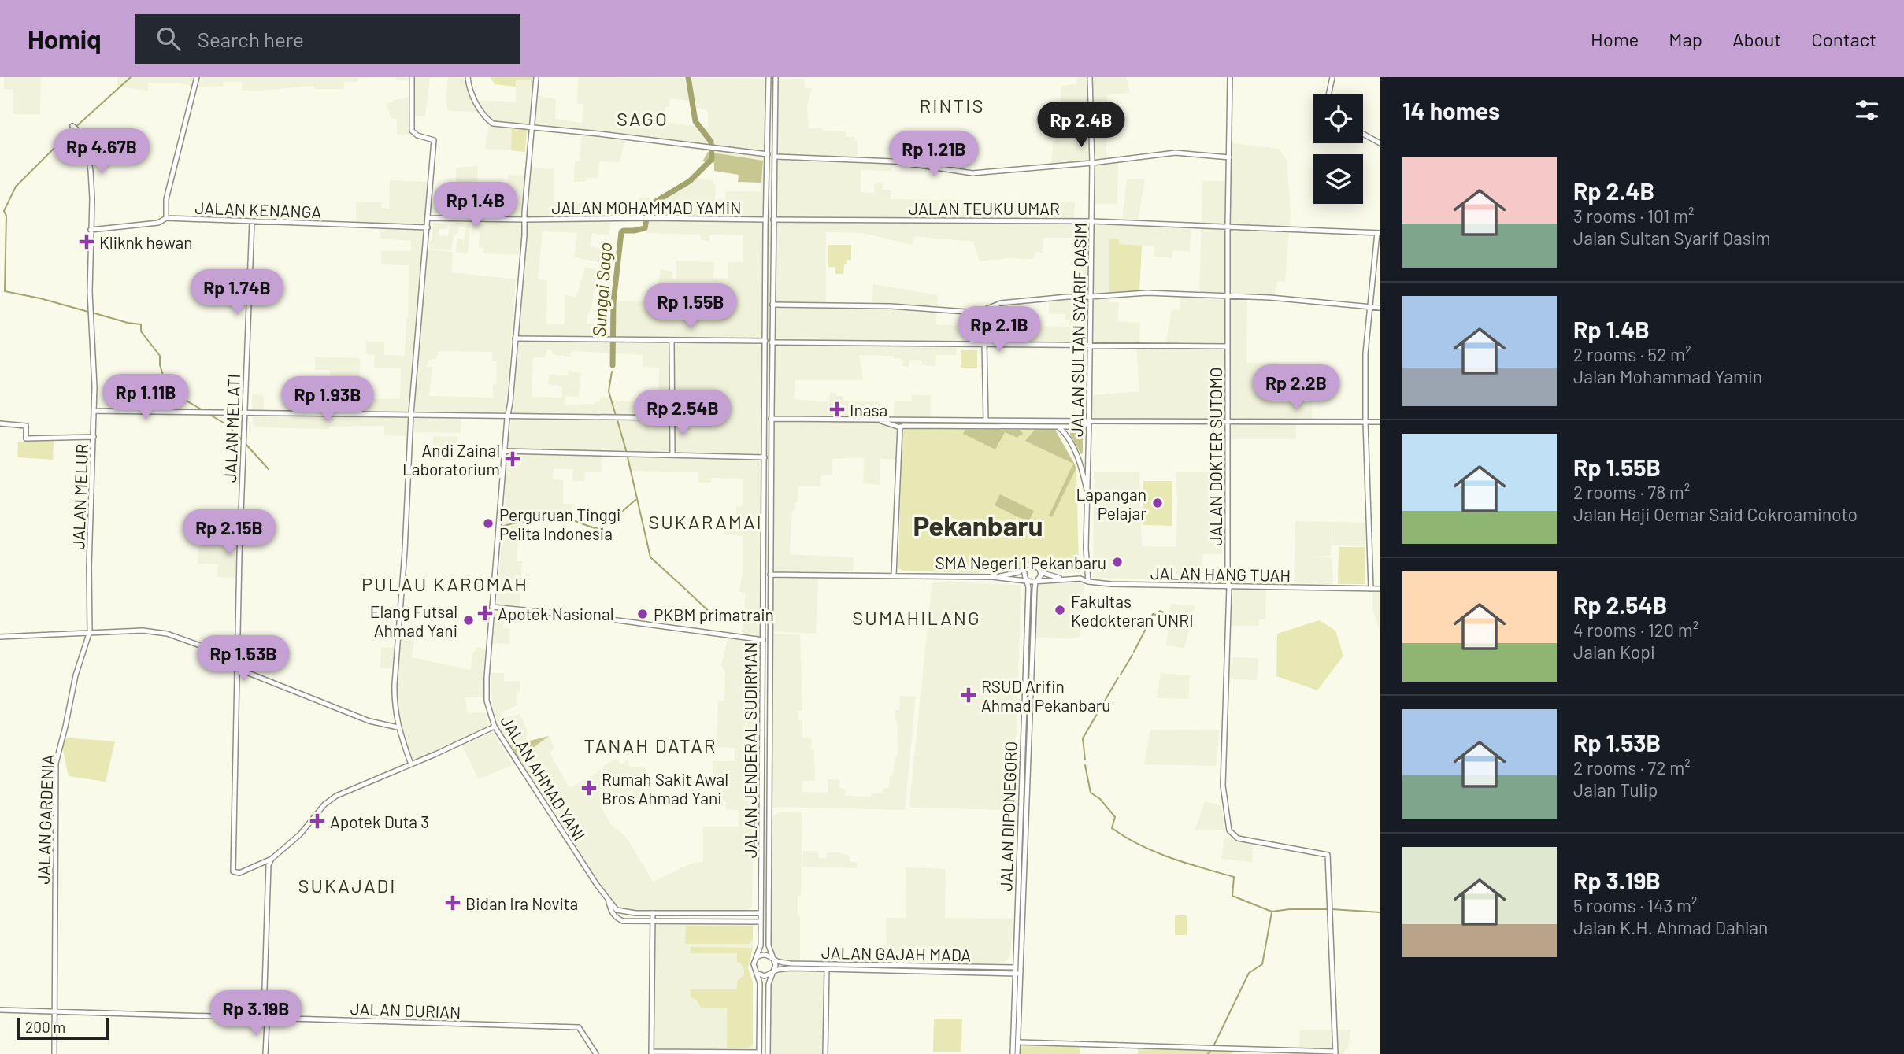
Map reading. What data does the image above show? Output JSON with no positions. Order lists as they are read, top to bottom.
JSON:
{
  "streets": {
    "main road": [
      "JALAN MOHAMMAD YAMIN",
      "JALAN TEUKU UMAR",
      "JALAN KENANGA",
      "JALAN SULTAN SYARIF QASIM",
      "JALAN MELATI",
      "JALAN DOKTER SUTOMO",
      "JALAN MELUR",
      "JALAN HANG TUAH",
      "JALAN JENDERAL SUDIRMAN",
      "JALAN AHMAD YANI",
      "JALAN DIPONEGORO",
      "JALAN GARDENIA",
      "JALAN GAJAH MADA",
      "JALAN DURIAN"
    ]
  },
  "crossings": [
    ["JALAN MOHAMMAD YAMIN", "JALAN TEUKU UMAR"],
    ["JALAN MOHAMMAD YAMIN", "JALAN JENDERAL SUDIRMAN"],
    ["JALAN MOHAMMAD YAMIN", "JALAN AHMAD YANI"],
    ["JALAN TEUKU UMAR", "JALAN SULTAN SYARIF QASIM"],
    ["JALAN TEUKU UMAR", "JALAN DOKTER SUTOMO"],
    ["JALAN TEUKU UMAR", "JALAN JENDERAL SUDIRMAN"],
    ["JALAN KENANGA", "JALAN MELATI"],
    ["JALAN KENANGA", "JALAN MELUR"],
    ["JALAN SULTAN SYARIF QASIM", "JALAN HANG TUAH"],
    ["JALAN DOKTER SUTOMO", "JALAN HANG TUAH"],
    ["JALAN MELUR", "JALAN GARDENIA"],
    ["JALAN HANG TUAH", "JALAN DIPONEGORO"],
    ["JALAN JENDERAL SUDIRMAN", "JALAN GAJAH MADA"],
    ["JALAN DIPONEGORO", "JALAN GAJAH MADA"],
    ["JALAN GARDENIA", "JALAN DURIAN"]
  ],
  "districts": [
    "RINTIS",
    "SAGO",
    "SUKARAMAI",
    "Pekanbaru",
    "PULAU KAROMAH",
    "SUMAHILANG",
    "TANAH DATAR",
    "SUKAJADI"
  ],
  "water": ["Sungai Sago"],
  "places": {
    "health": [
      "Kliknk hewan",
      "Inasa",
      "Andi Zainal Laboratorium",
      "Apotek Nasional",
      "RSUD Arifin Ahmad Pekanbaru",
      "Rumah Sakit Awal Bros Ahmad Yani",
      "Apotek Duta 3",
      "Bidan Ira Novita"
    ],
    "other": [
      "Lapangan Pelajar",
      "Perguruan Tinggi Pelita Indonesia",
      "SMA Negeri 1 Pekanbaru",
      "Fakultas Kedokteran UNRI",
      "PKBM primatrain",
      "Elang Futsal Ahmad Yani"
    ]
  },
  "scale_bar": "200 m",
  "page": {
    "header": "Homiq",
    "search": "Search here",
    "nav": [
      "Home",
      "Map",
      "About",
      "Contact"
    ],
    "heading": "14 homes",
    "price": [
      "Rp 2.4B",
      "Rp 4.67B",
      "Rp 1.21B",
      "Rp 1.4B",
      "Rp 1.74B",
      "Rp 1.55B",
      "Rp 2.1B",
      "Rp 2.2B",
      "Rp 1.11B",
      "Rp 1.93B",
      "Rp 2.54B",
      "Rp 2.15B",
      "Rp 1.53B",
      "Rp 3.19B"
    ],
    "list": [
      {
        "name": "Rp 2.4B",
        "note": "3 rooms · 101 m² · Jalan Sultan Syarif Qasim"
      },
      {
        "name": "Rp 1.4B",
        "note": "2 rooms · 52 m² · Jalan Mohammad Yamin"
      },
      {
        "name": "Rp 1.55B",
        "note": "2 rooms · 78 m² · Jalan Haji Oemar Said Cokroaminoto"
      },
      {
        "name": "Rp 2.54B",
        "note": "4 rooms · 120 m² · Jalan Kopi"
      },
      {
        "name": "Rp 1.53B",
        "note": "2 rooms · 72 m² · Jalan Tulip"
      },
      {
        "name": "Rp 3.19B",
        "note": "5 rooms · 143 m² · Jalan K.H. Ahmad Dahlan"
      }
    ],
    "scale": "200 m"
  }
}
